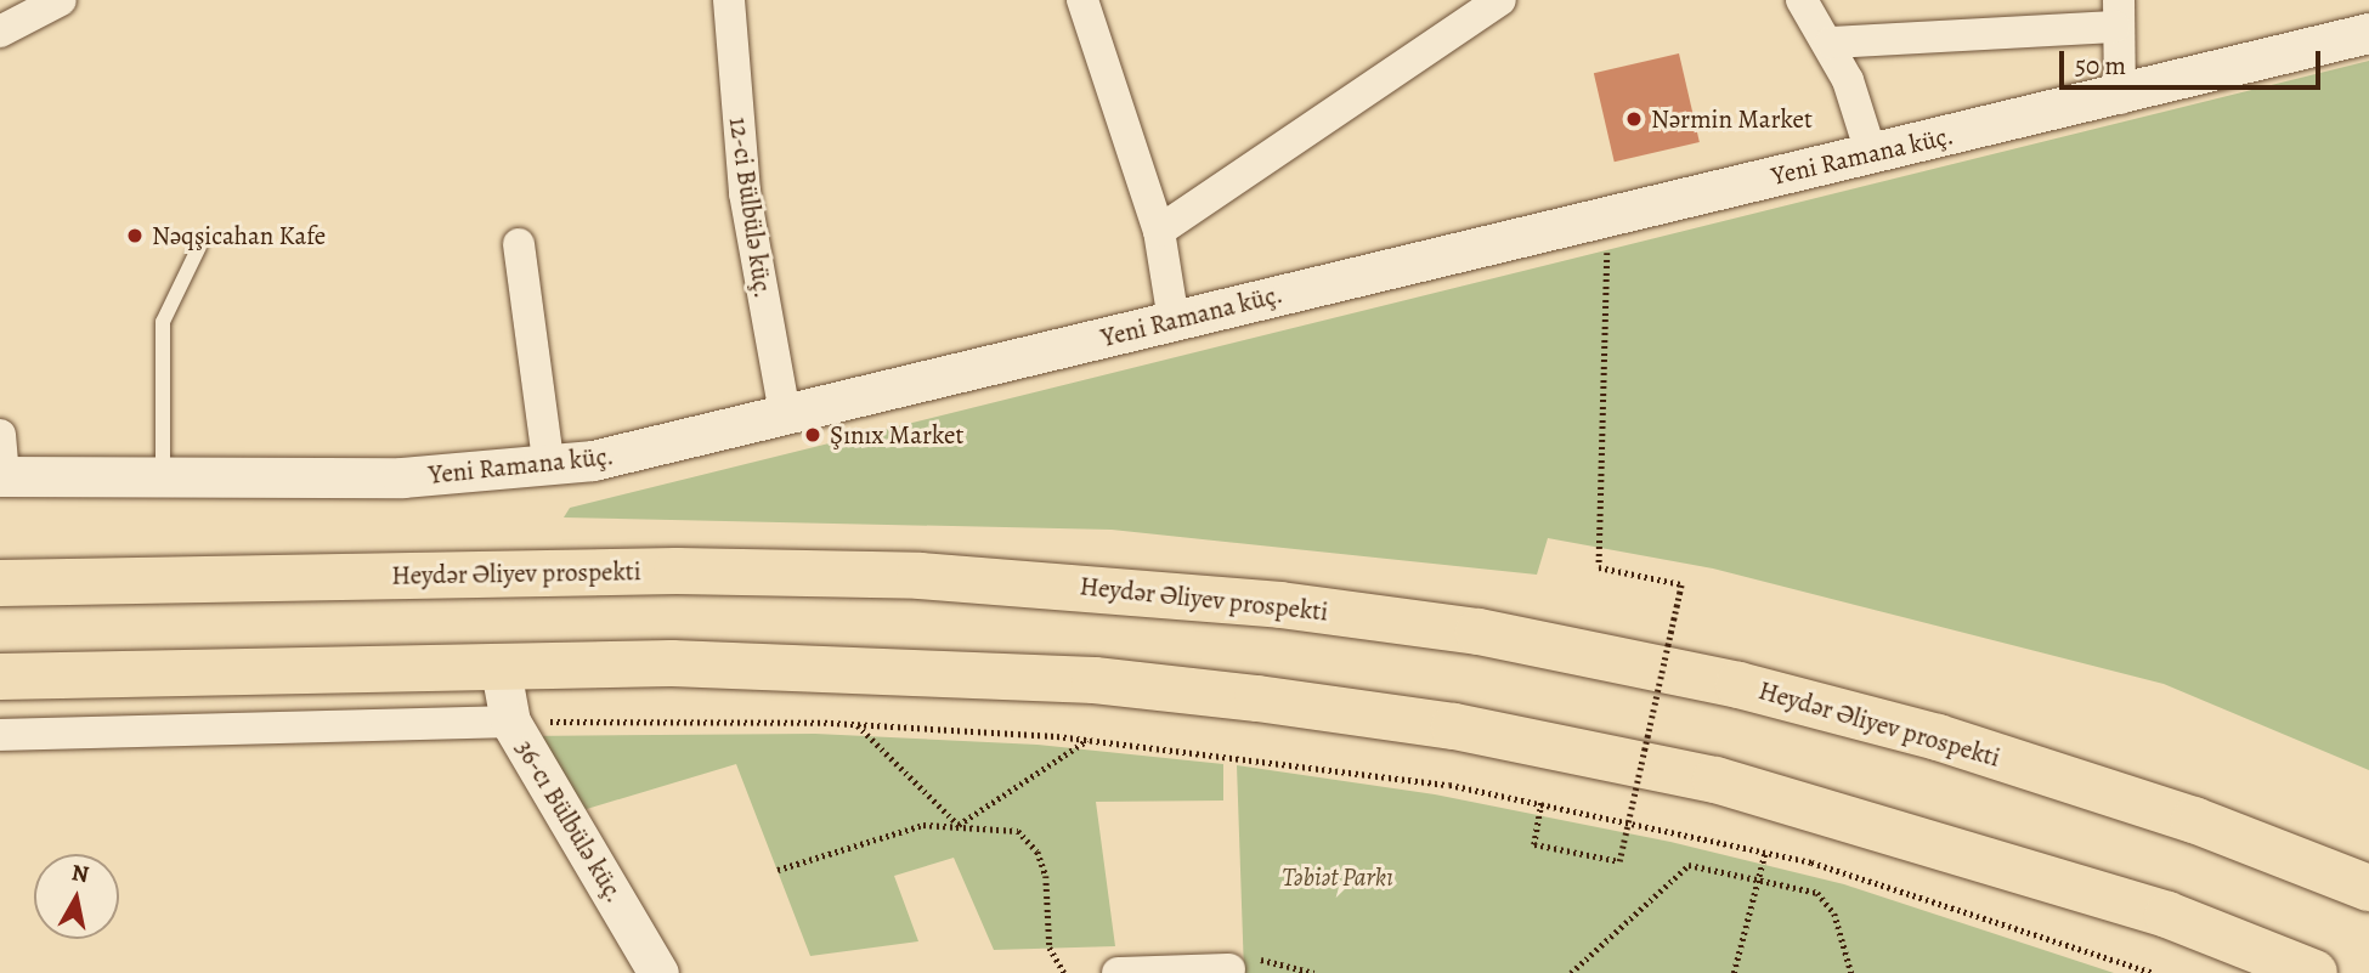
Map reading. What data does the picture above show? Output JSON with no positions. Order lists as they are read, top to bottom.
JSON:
{
  "streets": {
    "highway": ["Heydər Əliyev prospekti"],
    "street": ["Yeni Ramana küç.", "12-ci Bülbülə küç.", "36-cı Bülbülə küç."]
  },
  "crossings": [
    ["Yeni Ramana küç.", "12-ci Bülbülə küç."]
  ],
  "parks": ["Təbiət Parkı"],
  "places": ["Nərmin Market", "Nəqşicahan Kafe", "Şınıx Market"],
  "scale_bar": "50 m",
  "north": "top"
}
